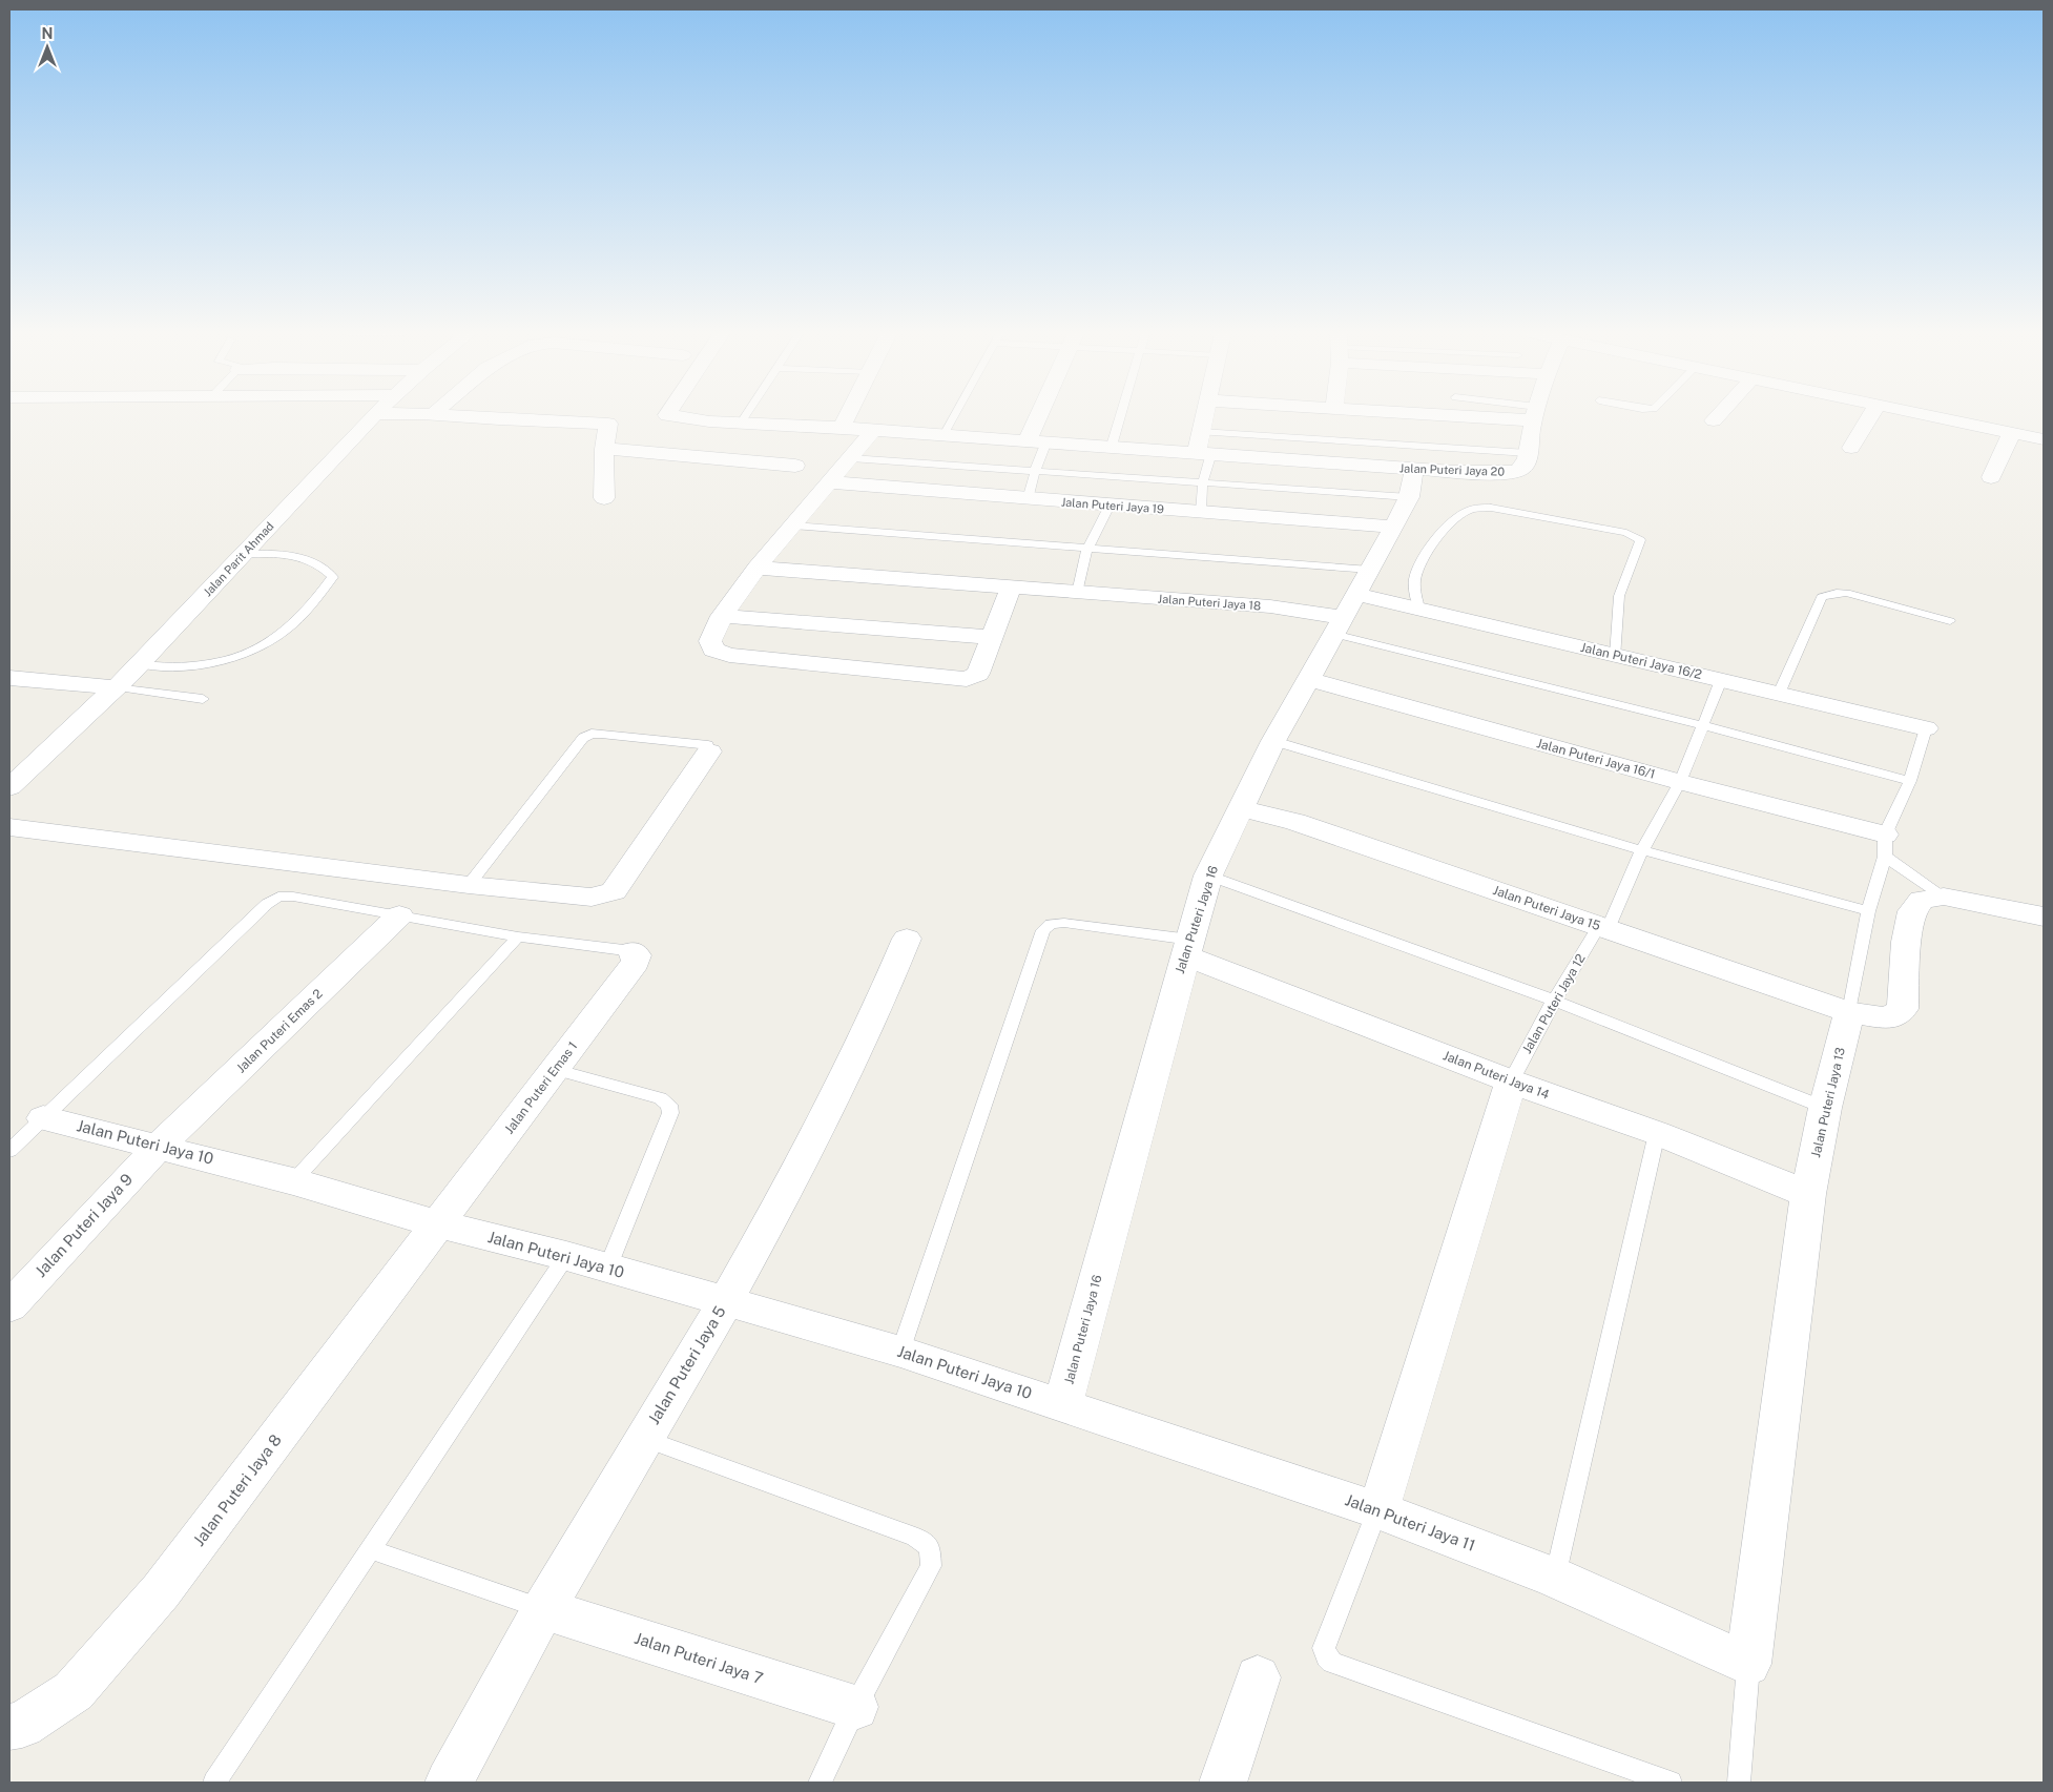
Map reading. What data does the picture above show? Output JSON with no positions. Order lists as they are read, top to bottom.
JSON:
{
  "streets": {
    "street": [
      "Jalan Puteri Jaya 20",
      "Jalan Puteri Jaya 19",
      "Jalan Parit Ahmad",
      "Jalan Puteri Jaya 18",
      "Jalan Puteri Jaya 16/2",
      "Jalan Puteri Jaya 16/1",
      "Jalan Puteri Jaya 15",
      "Jalan Puteri Jaya 16",
      "Jalan Puteri Emas 2",
      "Jalan Puteri Jaya 14",
      "Jalan Puteri Emas 1",
      "Jalan Puteri Jaya 13",
      "Jalan Puteri Jaya 10",
      "Jalan Puteri Jaya 9",
      "Jalan Puteri Jaya 5",
      "Jalan Puteri Jaya 8",
      "Jalan Puteri Jaya 11",
      "Jalan Puteri Jaya 7"
    ],
    "lane": ["Jalan Puteri Jaya 12"]
  },
  "crossings": [
    ["Jalan Puteri Jaya 20", "Jalan Puteri Jaya 16"],
    ["Jalan Puteri Jaya 19", "Jalan Puteri Jaya 16"],
    ["Jalan Puteri Jaya 18", "Jalan Puteri Jaya 16/2"],
    ["Jalan Puteri Jaya 18", "Jalan Puteri Jaya 16"],
    ["Jalan Puteri Jaya 16/2", "Jalan Puteri Jaya 16"],
    ["Jalan Puteri Jaya 16/2", "Jalan Puteri Jaya 12"],
    ["Jalan Puteri Jaya 16/1", "Jalan Puteri Jaya 16"],
    ["Jalan Puteri Jaya 16/1", "Jalan Puteri Jaya 12"],
    ["Jalan Puteri Jaya 15", "Jalan Puteri Jaya 16"],
    ["Jalan Puteri Jaya 15", "Jalan Puteri Jaya 12"],
    ["Jalan Puteri Jaya 15", "Jalan Puteri Jaya 13"],
    ["Jalan Puteri Jaya 16", "Jalan Puteri Jaya 14"],
    ["Jalan Puteri Jaya 16", "Jalan Puteri Jaya 10"],
    ["Jalan Puteri Jaya 16", "Jalan Puteri Jaya 11"],
    ["Jalan Puteri Jaya 12", "Jalan Puteri Jaya 14"],
    ["Jalan Puteri Emas 2", "Jalan Puteri Jaya 10"],
    ["Jalan Puteri Emas 2", "Jalan Puteri Jaya 9"],
    ["Jalan Puteri Jaya 14", "Jalan Puteri Jaya 13"],
    ["Jalan Puteri Emas 1", "Jalan Puteri Jaya 10"],
    ["Jalan Puteri Emas 1", "Jalan Puteri Jaya 8"],
    ["Jalan Puteri Jaya 13", "Jalan Puteri Jaya 11"],
    ["Jalan Puteri Jaya 10", "Jalan Puteri Jaya 9"],
    ["Jalan Puteri Jaya 10", "Jalan Puteri Jaya 5"],
    ["Jalan Puteri Jaya 10", "Jalan Puteri Jaya 8"],
    ["Jalan Puteri Jaya 10", "Jalan Puteri Jaya 11"],
    ["Jalan Puteri Jaya 5", "Jalan Puteri Jaya 7"]
  ],
  "north": "top"
}
